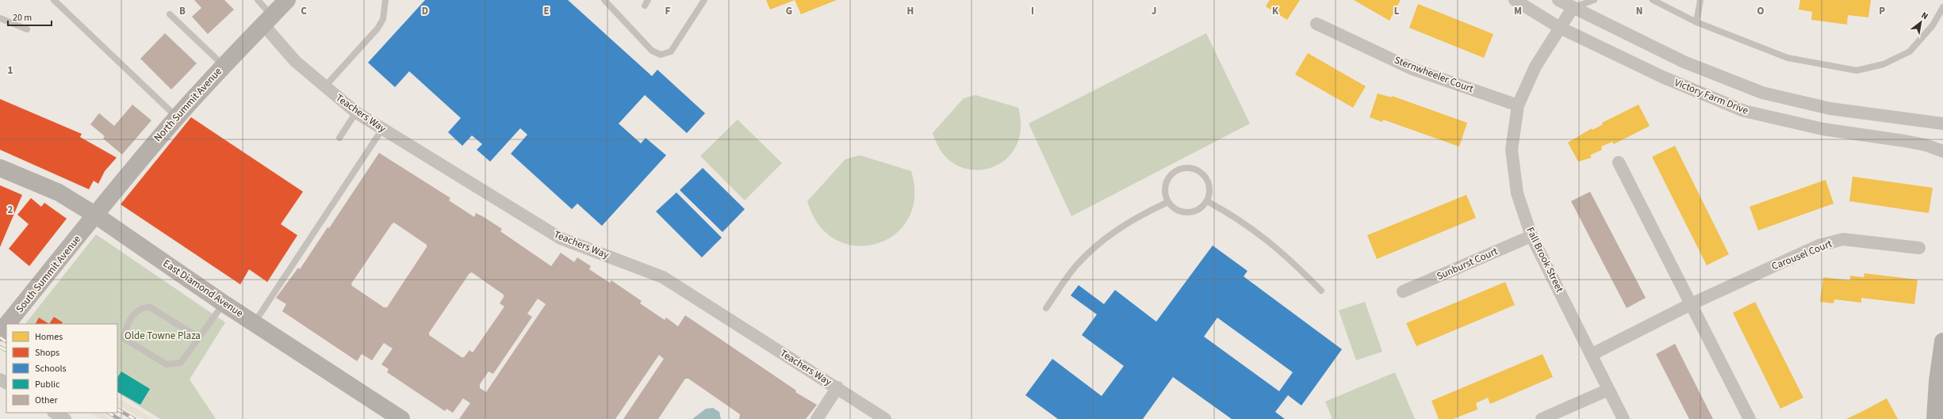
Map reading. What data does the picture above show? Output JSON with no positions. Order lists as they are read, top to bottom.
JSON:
{
  "streets": {
    "street": [
      "Sternwheeler Court",
      "Victory Farm Drive",
      "North Summit Avenue",
      "Teachers Way",
      "Carousel Court",
      "Fall Brook Street",
      "Sunburst Court",
      "South Summit Avenue",
      "East Diamond Avenue"
    ]
  },
  "crossings": [
    ["Sternwheeler Court", "Fall Brook Street"],
    ["Victory Farm Drive", "Fall Brook Street"],
    ["North Summit Avenue", "Teachers Way"],
    ["North Summit Avenue", "South Summit Avenue"],
    ["North Summit Avenue", "East Diamond Avenue"],
    ["Carousel Court", "Fall Brook Street"],
    ["Fall Brook Street", "Sunburst Court"],
    ["South Summit Avenue", "East Diamond Avenue"]
  ],
  "parks": ["Olde Towne Plaza"],
  "legend": [
    "Homes",
    "Shops",
    "Schools",
    "Public",
    "Other"
  ],
  "scale_bar": "20 m",
  "north": "top right",
  "grid": {
    "columns": [
      "B",
      "C",
      "D",
      "E",
      "F",
      "G",
      "H",
      "I",
      "J",
      "K",
      "L",
      "M",
      "N",
      "O",
      "P"
    ],
    "rows": ["1", "2"]
  }
}
